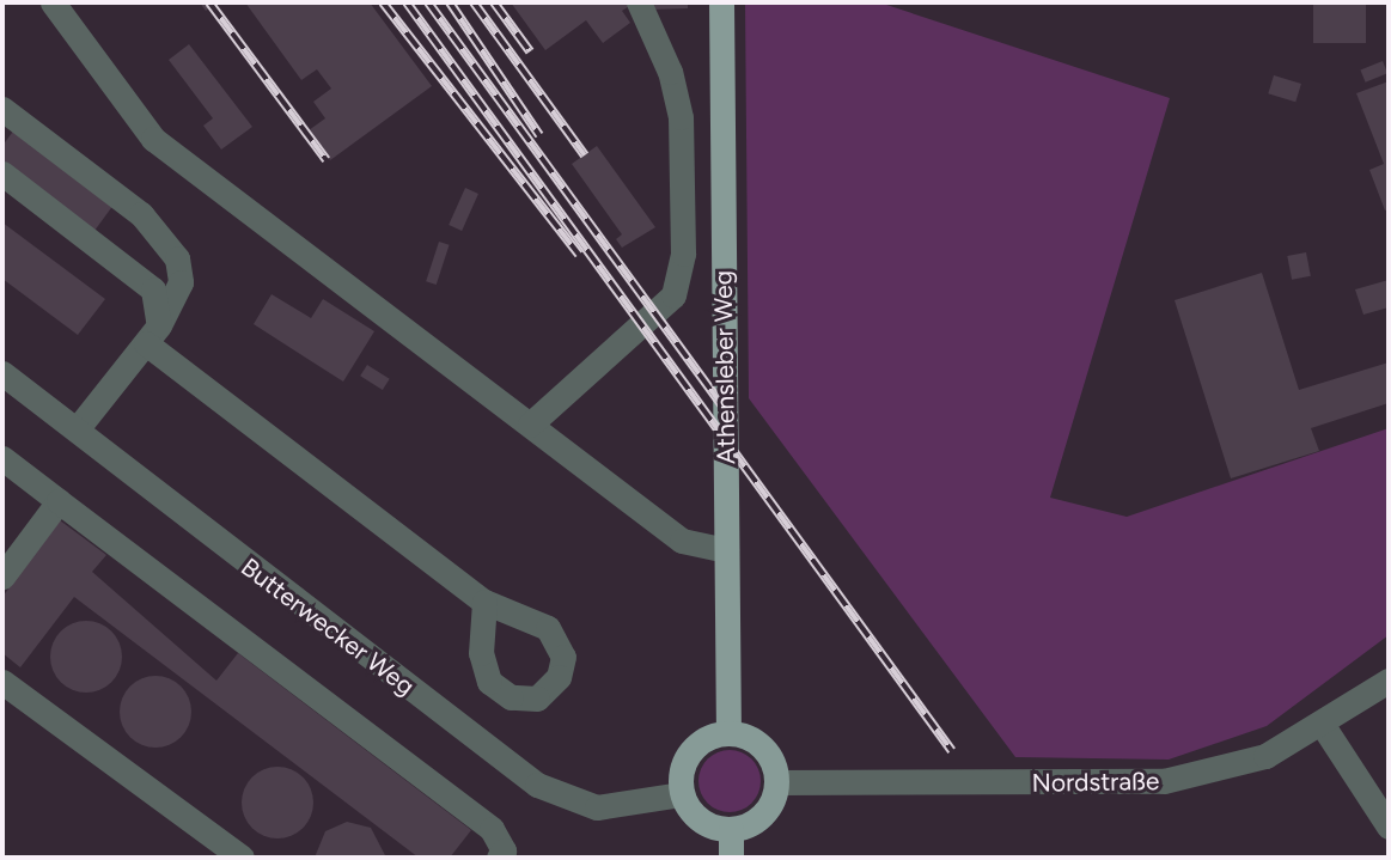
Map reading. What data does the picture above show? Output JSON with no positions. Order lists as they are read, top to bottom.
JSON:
{
  "streets": {
    "main road": ["Athensleber Weg"],
    "street": ["Butterwecker Weg", "Nordstraße"]
  },
  "crossings": [
    ["Athensleber Weg", "Butterwecker Weg"],
    ["Athensleber Weg", "Nordstraße"],
    ["Butterwecker Weg", "Nordstraße"]
  ]
}
